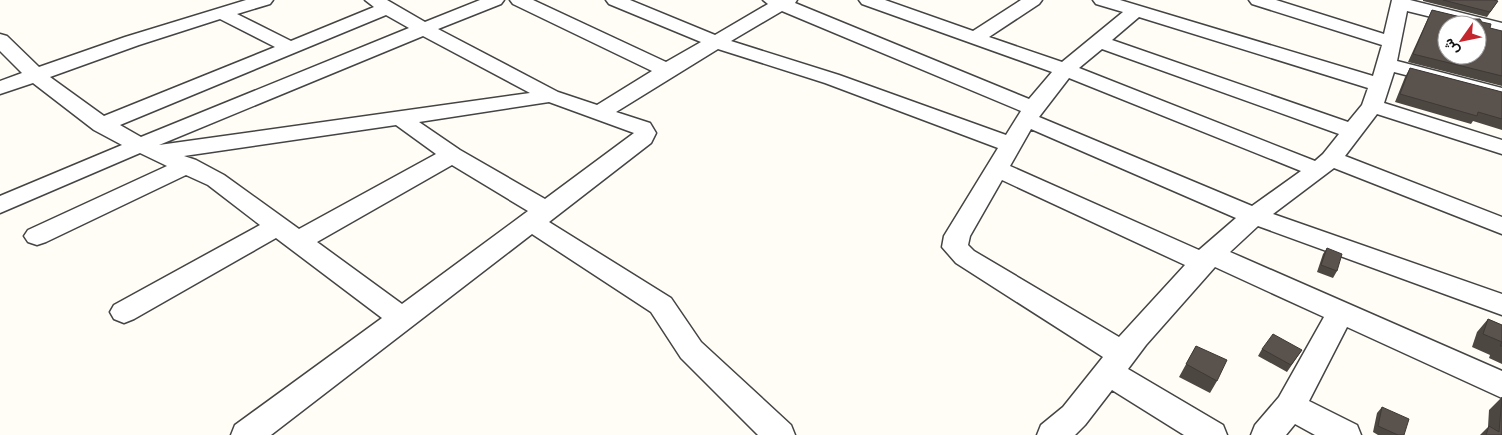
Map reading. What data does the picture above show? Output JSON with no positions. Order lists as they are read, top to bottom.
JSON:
{
  "north": "bottom left"
}
